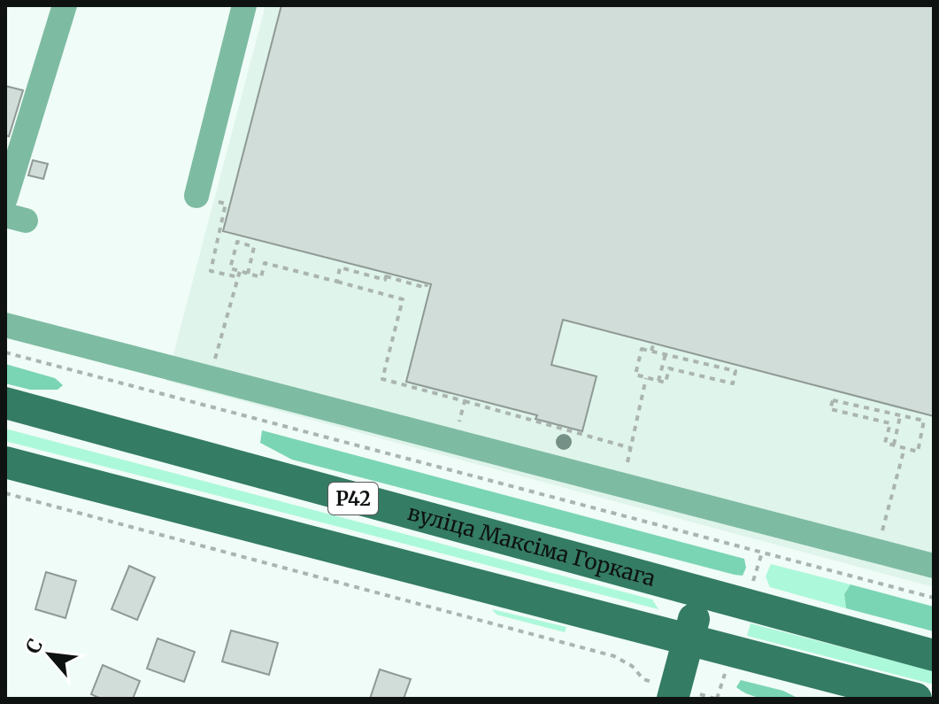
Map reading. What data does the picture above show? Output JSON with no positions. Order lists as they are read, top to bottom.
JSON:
{
  "streets": {
    "main road": ["Р42", "вуліца Максіма Горкага"]
  },
  "north": "top left"
}
